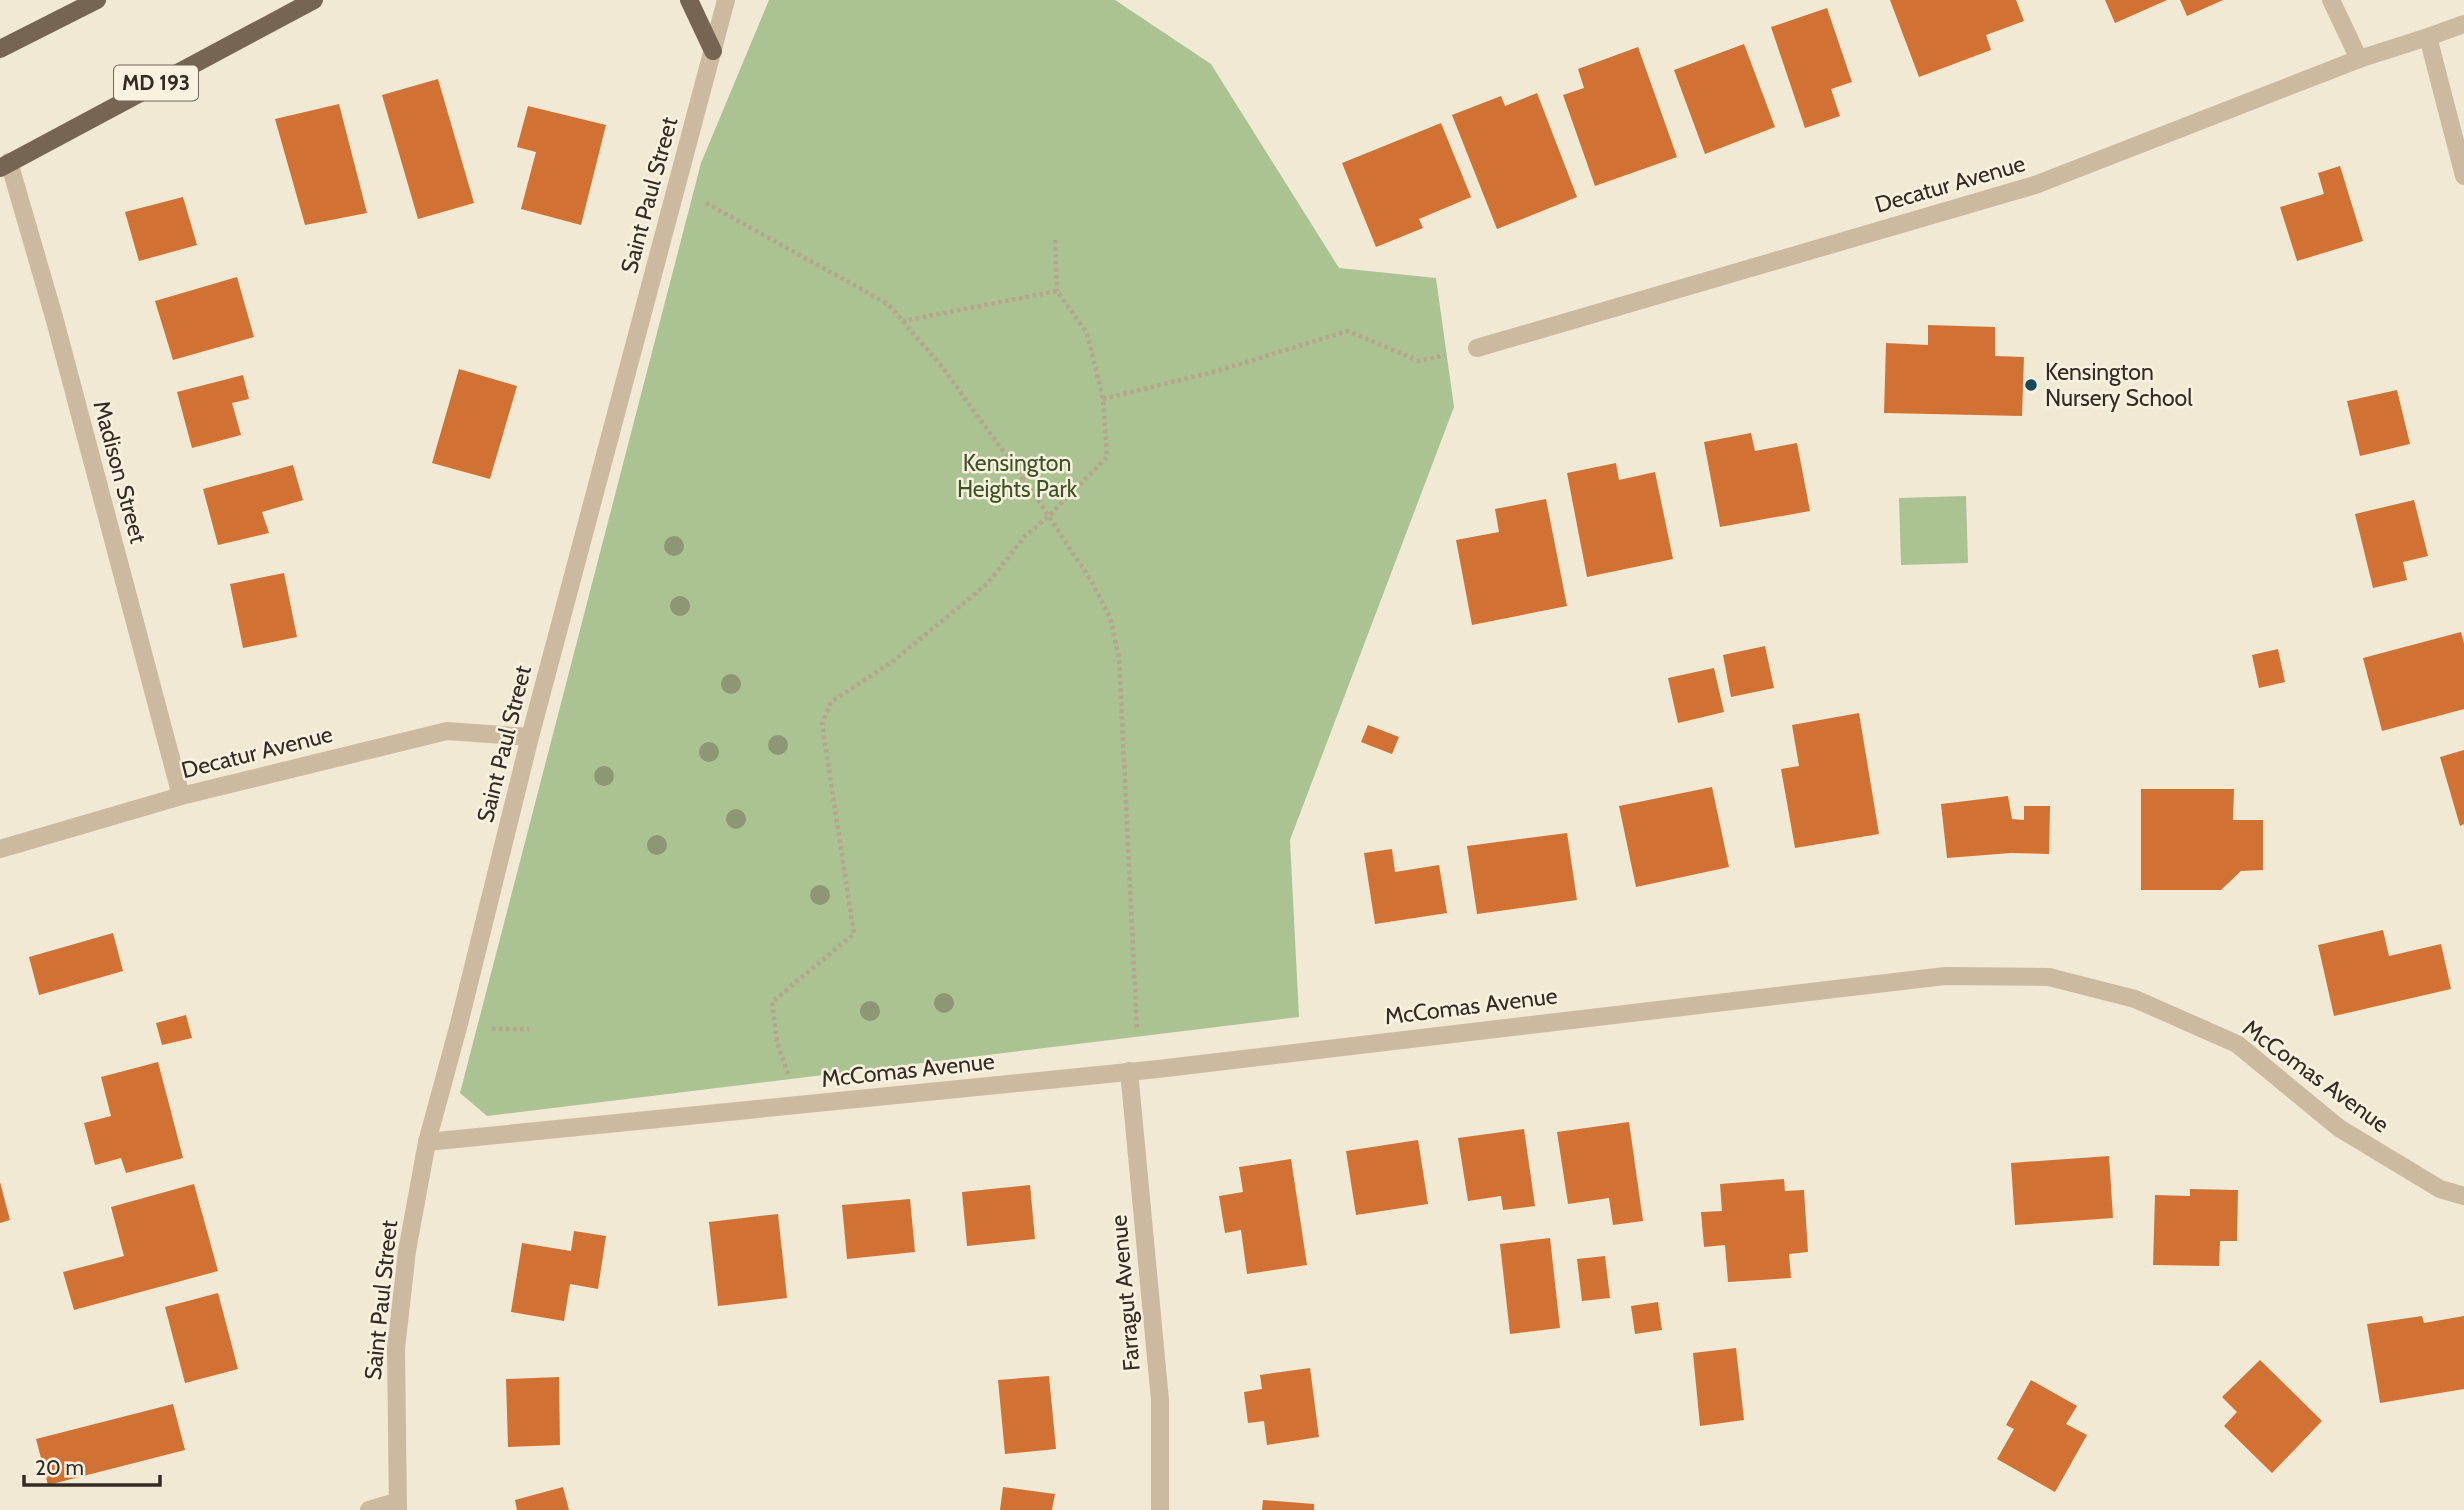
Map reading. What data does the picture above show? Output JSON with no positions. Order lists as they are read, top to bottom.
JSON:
{
  "streets": {
    "main road": ["MD 193"],
    "street": [
      "Decatur Avenue",
      "Saint Paul Street",
      "Madison Street",
      "McComas Avenue",
      "Farragut Avenue"
    ]
  },
  "crossings": [
    ["MD 193", "Madison Street"],
    ["Decatur Avenue", "Saint Paul Street"],
    ["Decatur Avenue", "Madison Street"],
    ["Saint Paul Street", "McComas Avenue"],
    ["McComas Avenue", "Farragut Avenue"]
  ],
  "parks": ["Kensington Heights Park"],
  "places": ["Kensington Nursery School"],
  "scale_bar": "20 m"
}
